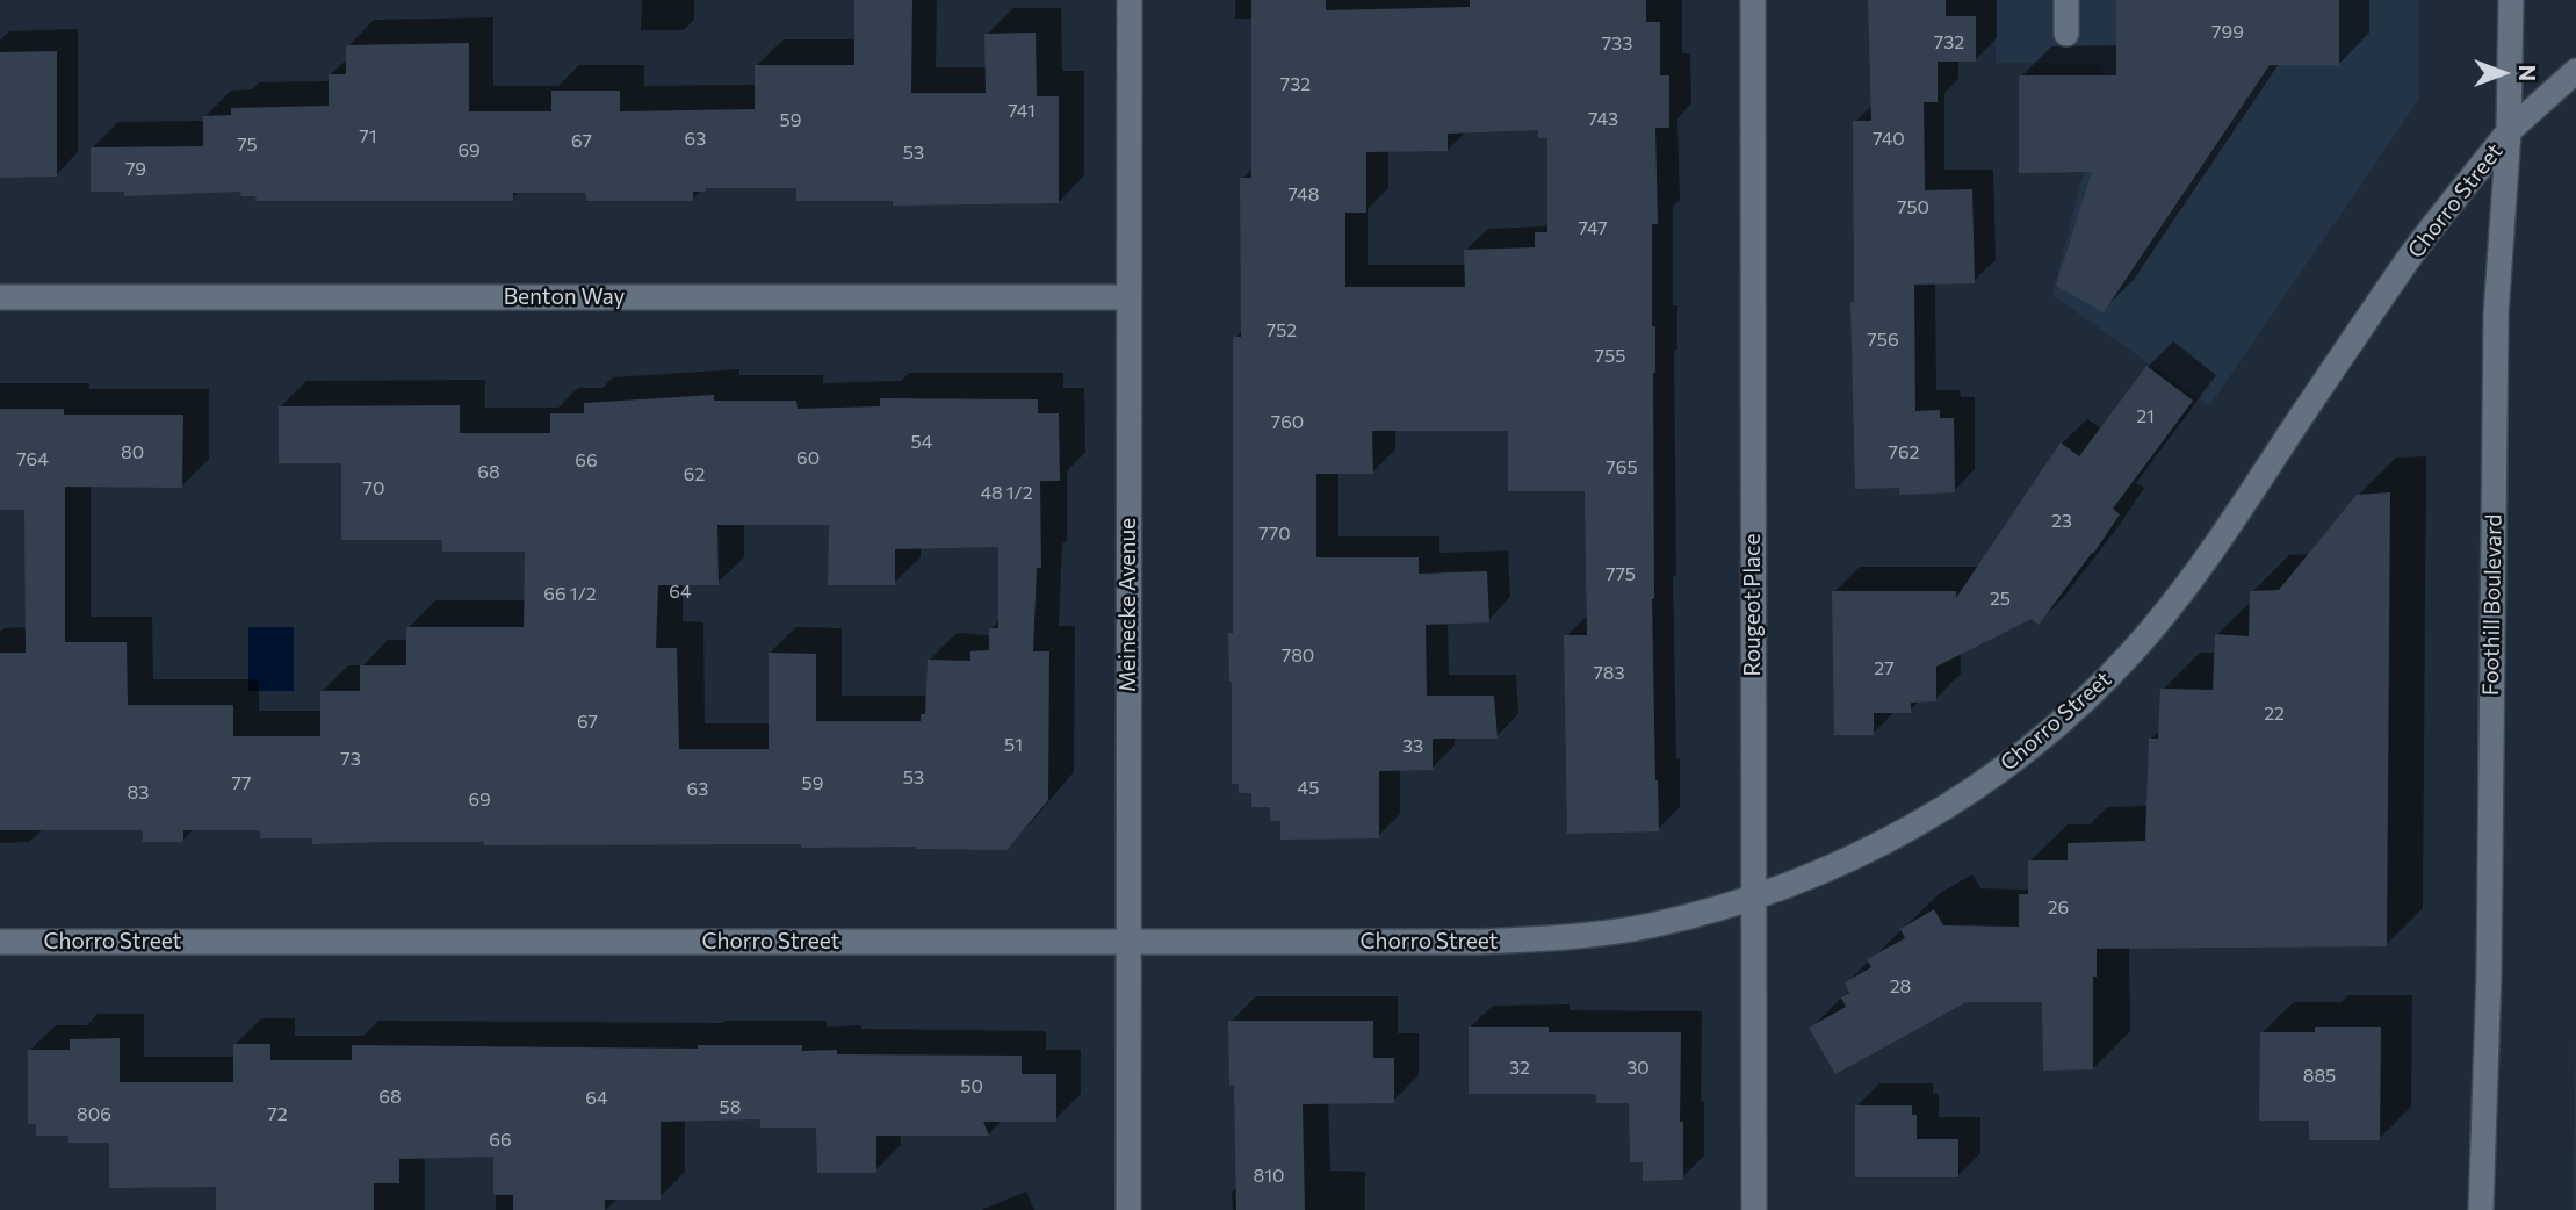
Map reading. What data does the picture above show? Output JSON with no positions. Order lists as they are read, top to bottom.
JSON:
{
  "streets": {
    "street": [
      "Chorro Street",
      "Benton Way",
      "Meinecke Avenue",
      "Rougeot Place",
      "Foothill Boulevard"
    ]
  },
  "crossings": [
    ["Chorro Street", "Meinecke Avenue"],
    ["Chorro Street", "Rougeot Place"],
    ["Chorro Street", "Foothill Boulevard"],
    ["Benton Way", "Meinecke Avenue"]
  ],
  "house_numbers": [
    "799",
    "732",
    "733",
    "732",
    "741",
    "743",
    "59",
    "71",
    "63",
    "740",
    "67",
    "75",
    "69",
    "53",
    "79",
    "748",
    "750",
    "747",
    "752",
    "756",
    "755",
    "21",
    "760",
    "54",
    "80",
    "762",
    "60",
    "764",
    "66",
    "765",
    "68",
    "62",
    "70",
    "48 1/2",
    "23",
    "770",
    "775",
    "64",
    "66 1/2",
    "25",
    "780",
    "27",
    "783",
    "22",
    "67",
    "51",
    "33",
    "73",
    "53",
    "77",
    "59",
    "45",
    "63",
    "83",
    "69",
    "26",
    "28",
    "32",
    "30",
    "885",
    "50",
    "68",
    "64",
    "58",
    "806",
    "72",
    "66",
    "810"
  ],
  "north": "right"
}
